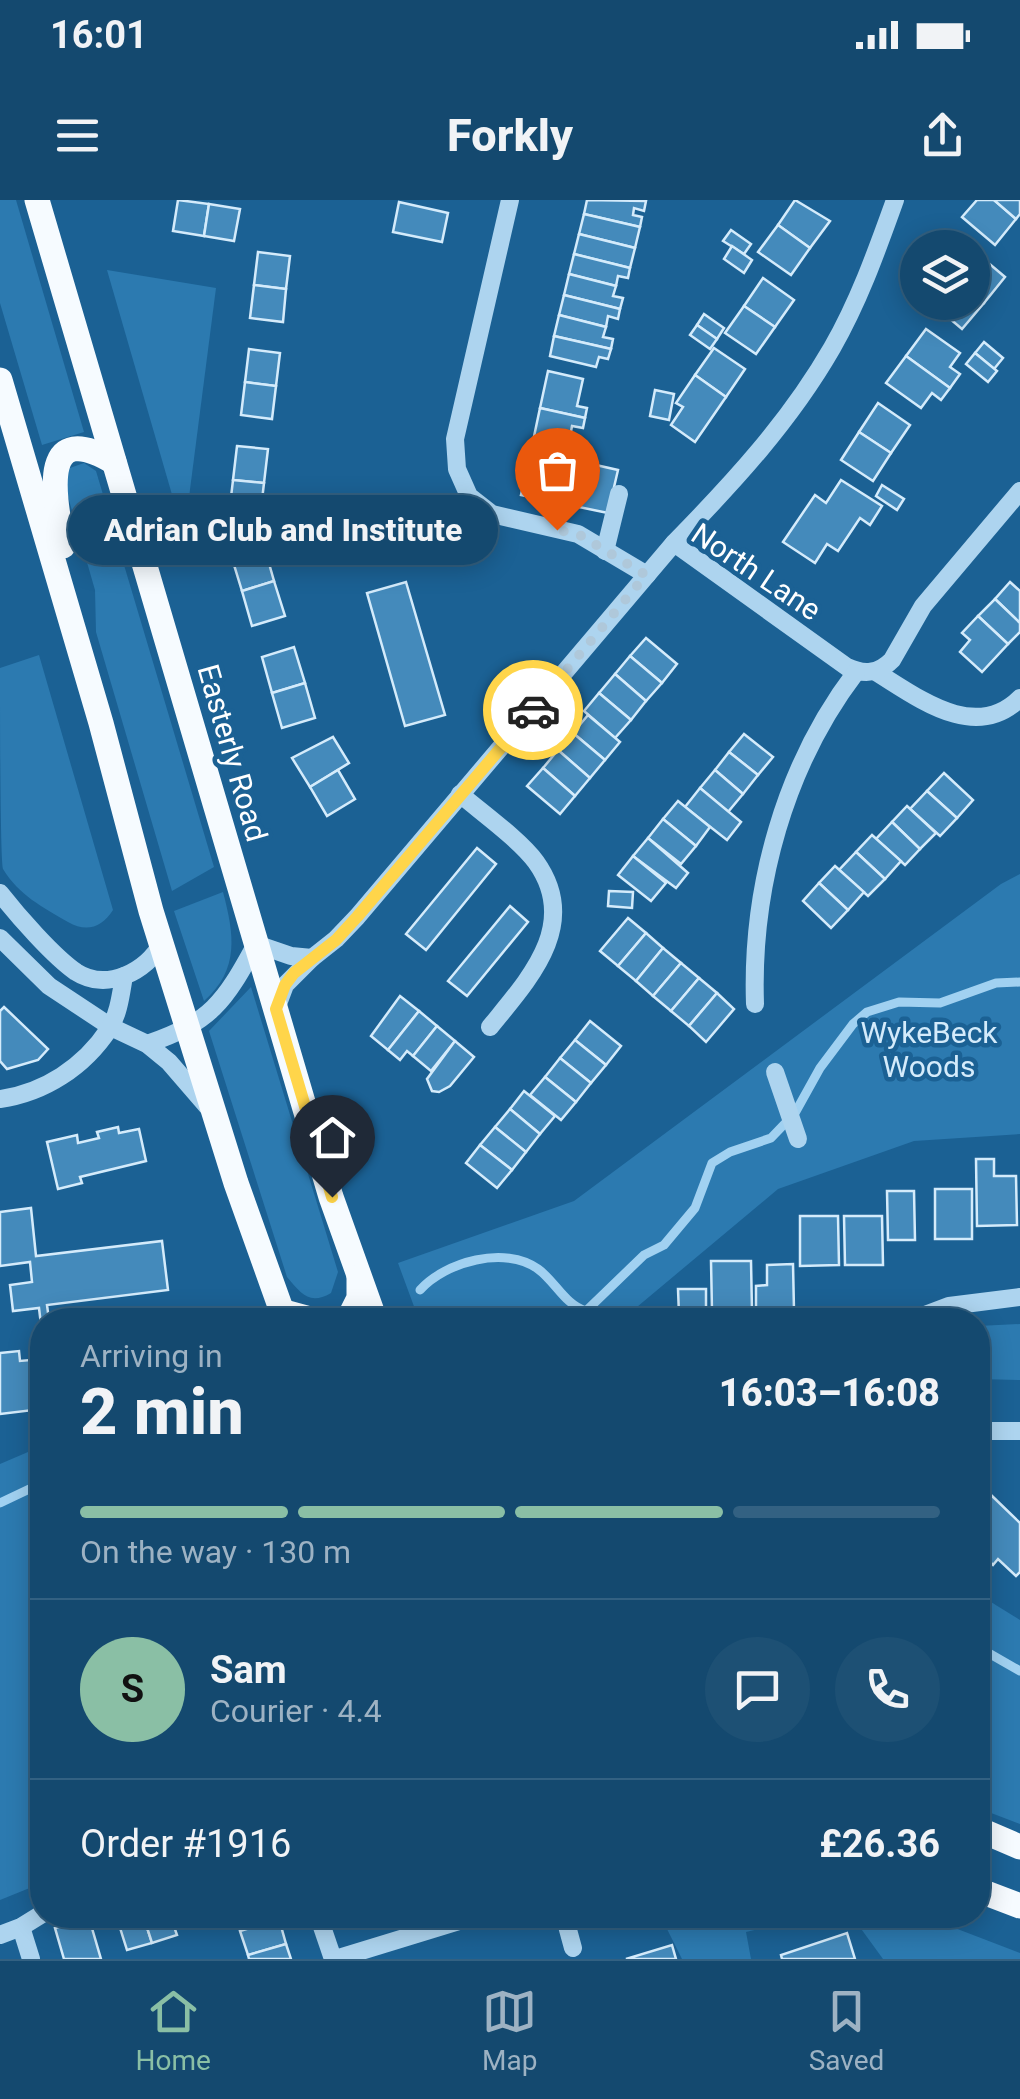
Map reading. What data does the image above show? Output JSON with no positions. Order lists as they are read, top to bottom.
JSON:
{
  "streets": {
    "main road": ["Easterly Road"],
    "street": ["North Lane"]
  },
  "crossings": [
    ["North Lane", "Easterly Road"]
  ],
  "parks": ["WykeBeck Woods"],
  "places": ["Adrian Club and Institute"],
  "page": {
    "status": "16:01",
    "header": "Forkly",
    "bubble": "Adrian Club and Institute",
    "heading": ["2 min", "Arriving in", "16:03–16:08"],
    "panel": [
      "Sam",
      "Courier · 4.4",
      "Order #1916",
      "£26.36"
    ],
    "bar": "On the way · 130 m",
    "round": "S",
    "tabs": ["Home", "Map", "Saved"]
  }
}
